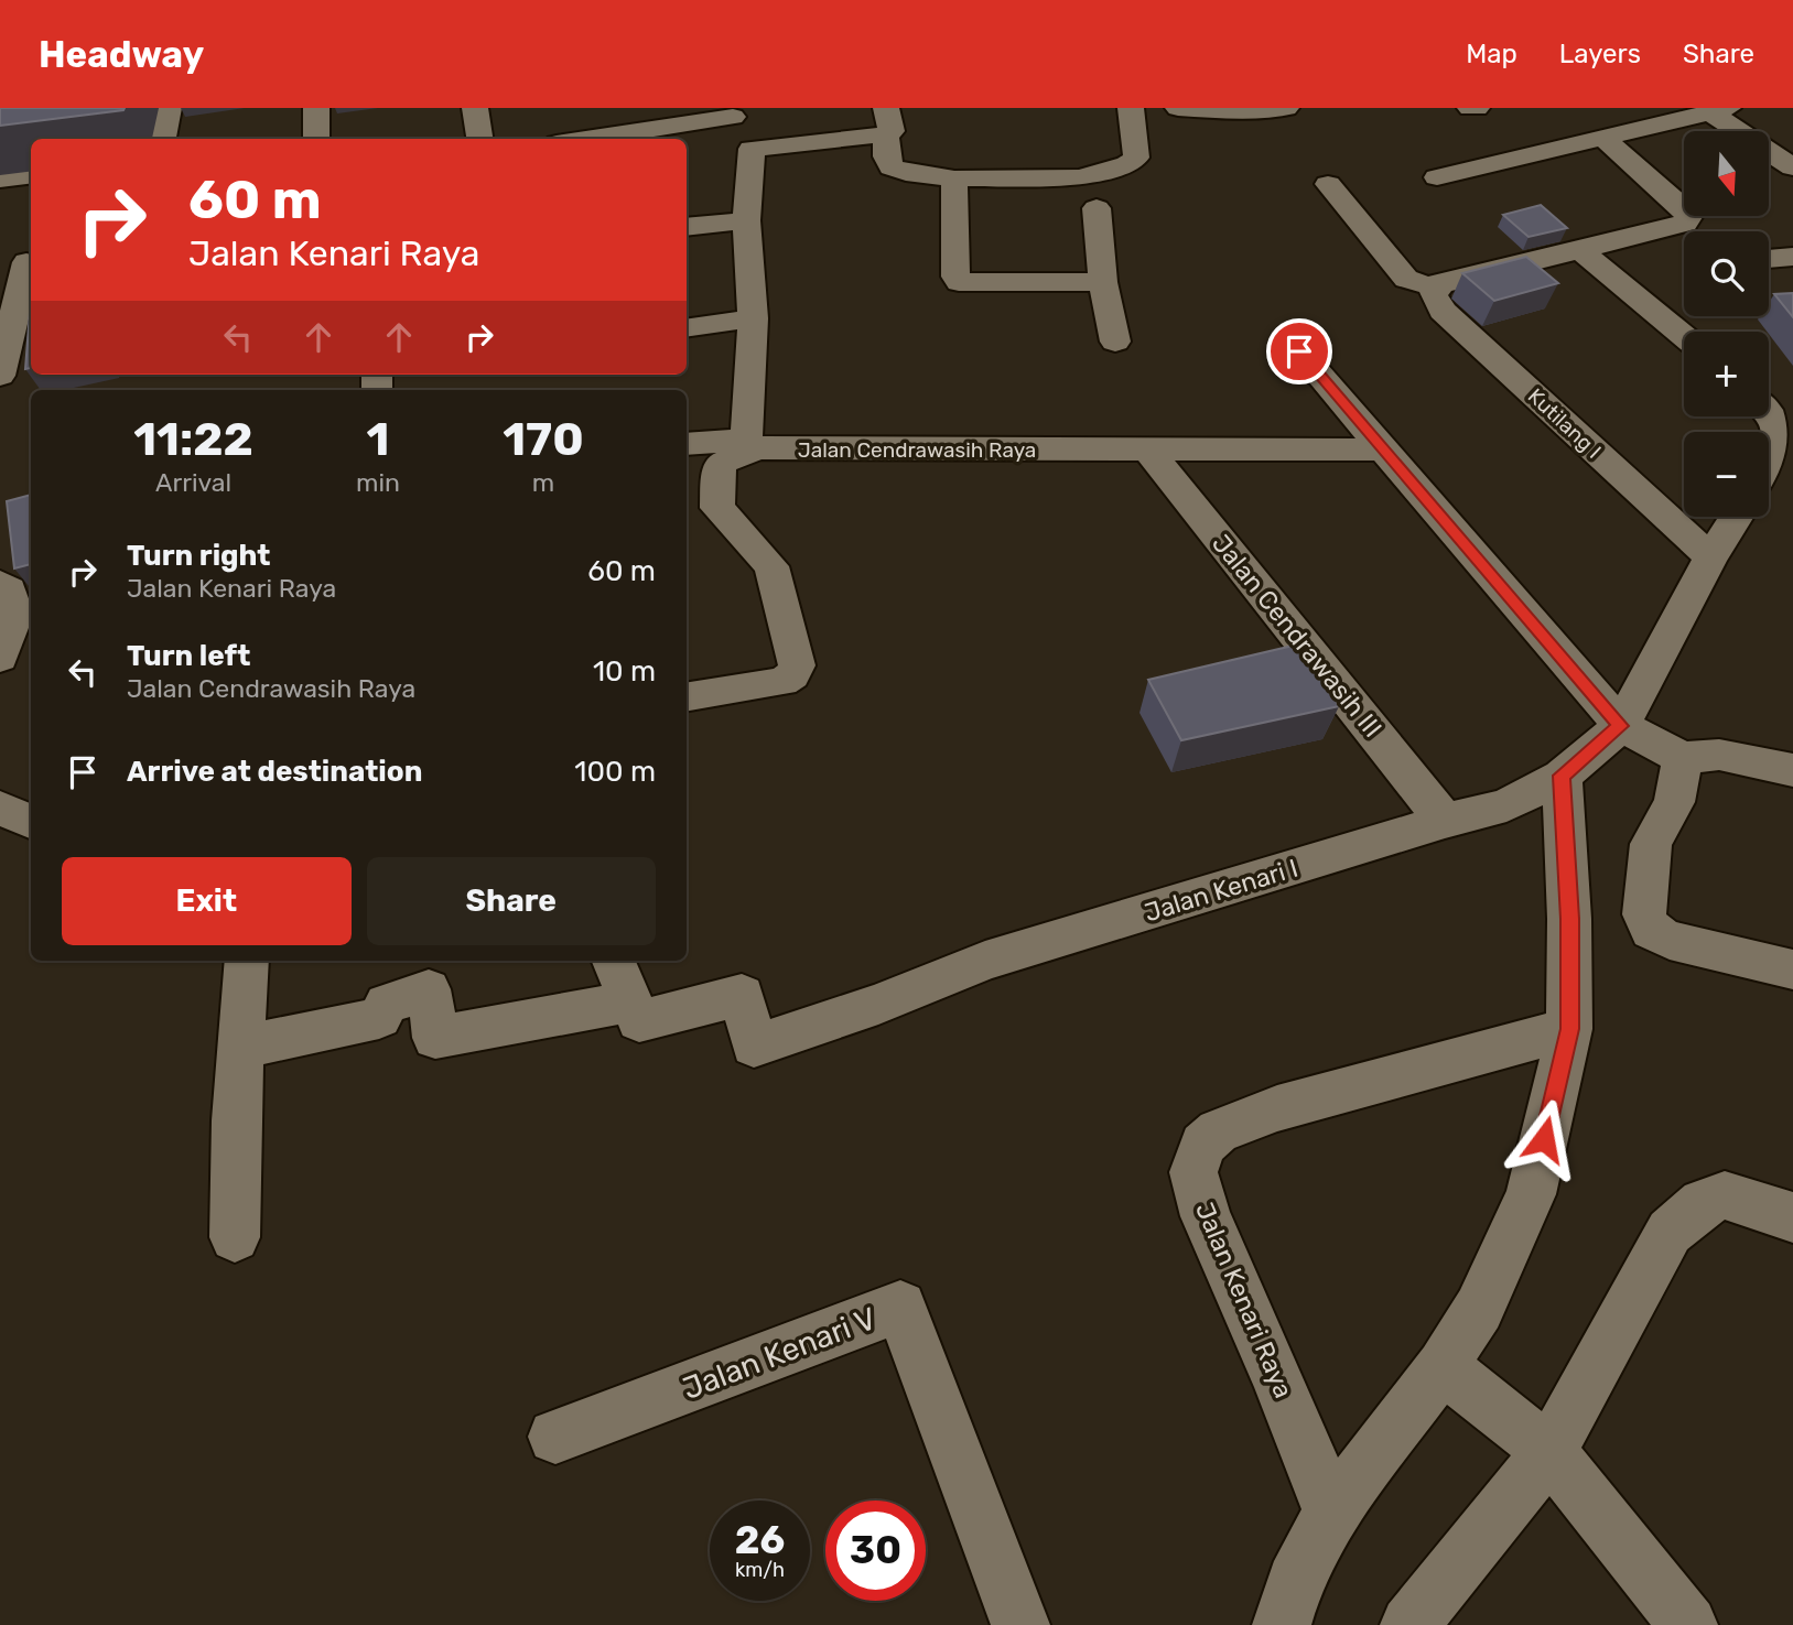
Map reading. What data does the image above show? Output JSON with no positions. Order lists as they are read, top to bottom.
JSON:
{
  "streets": {
    "street": [
      "Kutilang I",
      "Jalan Cendrawasih Raya",
      "Jalan Cendrawasih III",
      "Jalan Kenari I",
      "Jalan Kenari Raya",
      "Jalan Kenari V"
    ]
  },
  "crossings": [
    ["Jalan Cendrawasih Raya", "Jalan Cendrawasih III"],
    ["Jalan Cendrawasih III", "Jalan Kenari I"]
  ],
  "north": "bottom",
  "page": {
    "header": "Headway",
    "nav": ["Map", "Layers", "Share"],
    "map_buttons": ["+", "−"],
    "turn": ["60 m", "Jalan Kenari Raya"],
    "eta": [
      "11:22",
      "Arrival",
      "1",
      "min",
      "170",
      "m"
    ],
    "list": [
      {
        "name": "Turn right",
        "note": "Jalan Kenari Raya",
        "value": "60 m"
      },
      {
        "name": "Turn left",
        "note": "Jalan Cendrawasih Raya",
        "value": "10 m"
      },
      {
        "name": "Arrive at destination",
        "value": "100 m"
      }
    ],
    "buttons": ["Exit", "Share"],
    "speed": "26 km/h",
    "limit": "30"
  }
}
